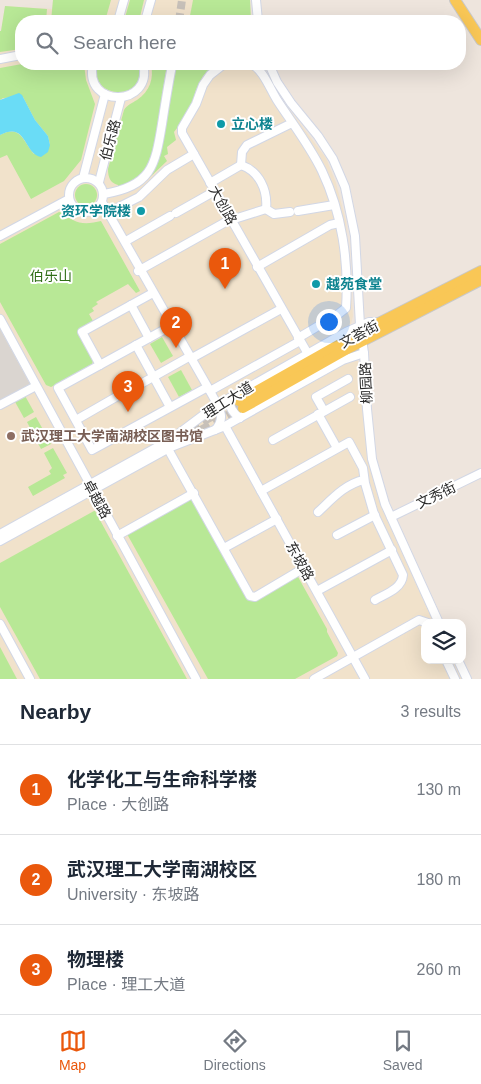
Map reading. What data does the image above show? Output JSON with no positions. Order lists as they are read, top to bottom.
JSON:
{
  "streets": {
    "main road": ["文荟街"],
    "street": [
      "伯乐路",
      "大创路",
      "柳园路",
      "理工大道",
      "文秀街",
      "卓越路",
      "东坡路"
    ]
  },
  "crossings": [
    ["大创路", "理工大道"],
    ["文荟街", "柳园路"],
    ["文荟街", "理工大道"],
    ["柳园路", "理工大道"],
    ["柳园路", "文秀街"],
    ["理工大道", "卓越路"],
    ["理工大道", "东坡路"]
  ],
  "parks": ["伯乐山"],
  "places": [
    "立心楼",
    "资环学院楼",
    "越苑食堂",
    "武汉理工大学南湖校区图书馆"
  ],
  "page": {
    "search": "Search here",
    "pins": ["1", "2", "3"],
    "heading": ["Nearby", "3 results"],
    "list": [
      {
        "mark": "1",
        "name": "化学化工与生命科学楼",
        "note": "Place · 大创路",
        "value": "130 m"
      },
      {
        "mark": "2",
        "name": "武汉理工大学南湖校区",
        "note": "University · 东坡路",
        "value": "180 m"
      },
      {
        "mark": "3",
        "name": "物理楼",
        "note": "Place · 理工大道",
        "value": "260 m"
      }
    ],
    "nav": ["Map", "Directions", "Saved"]
  }
}
